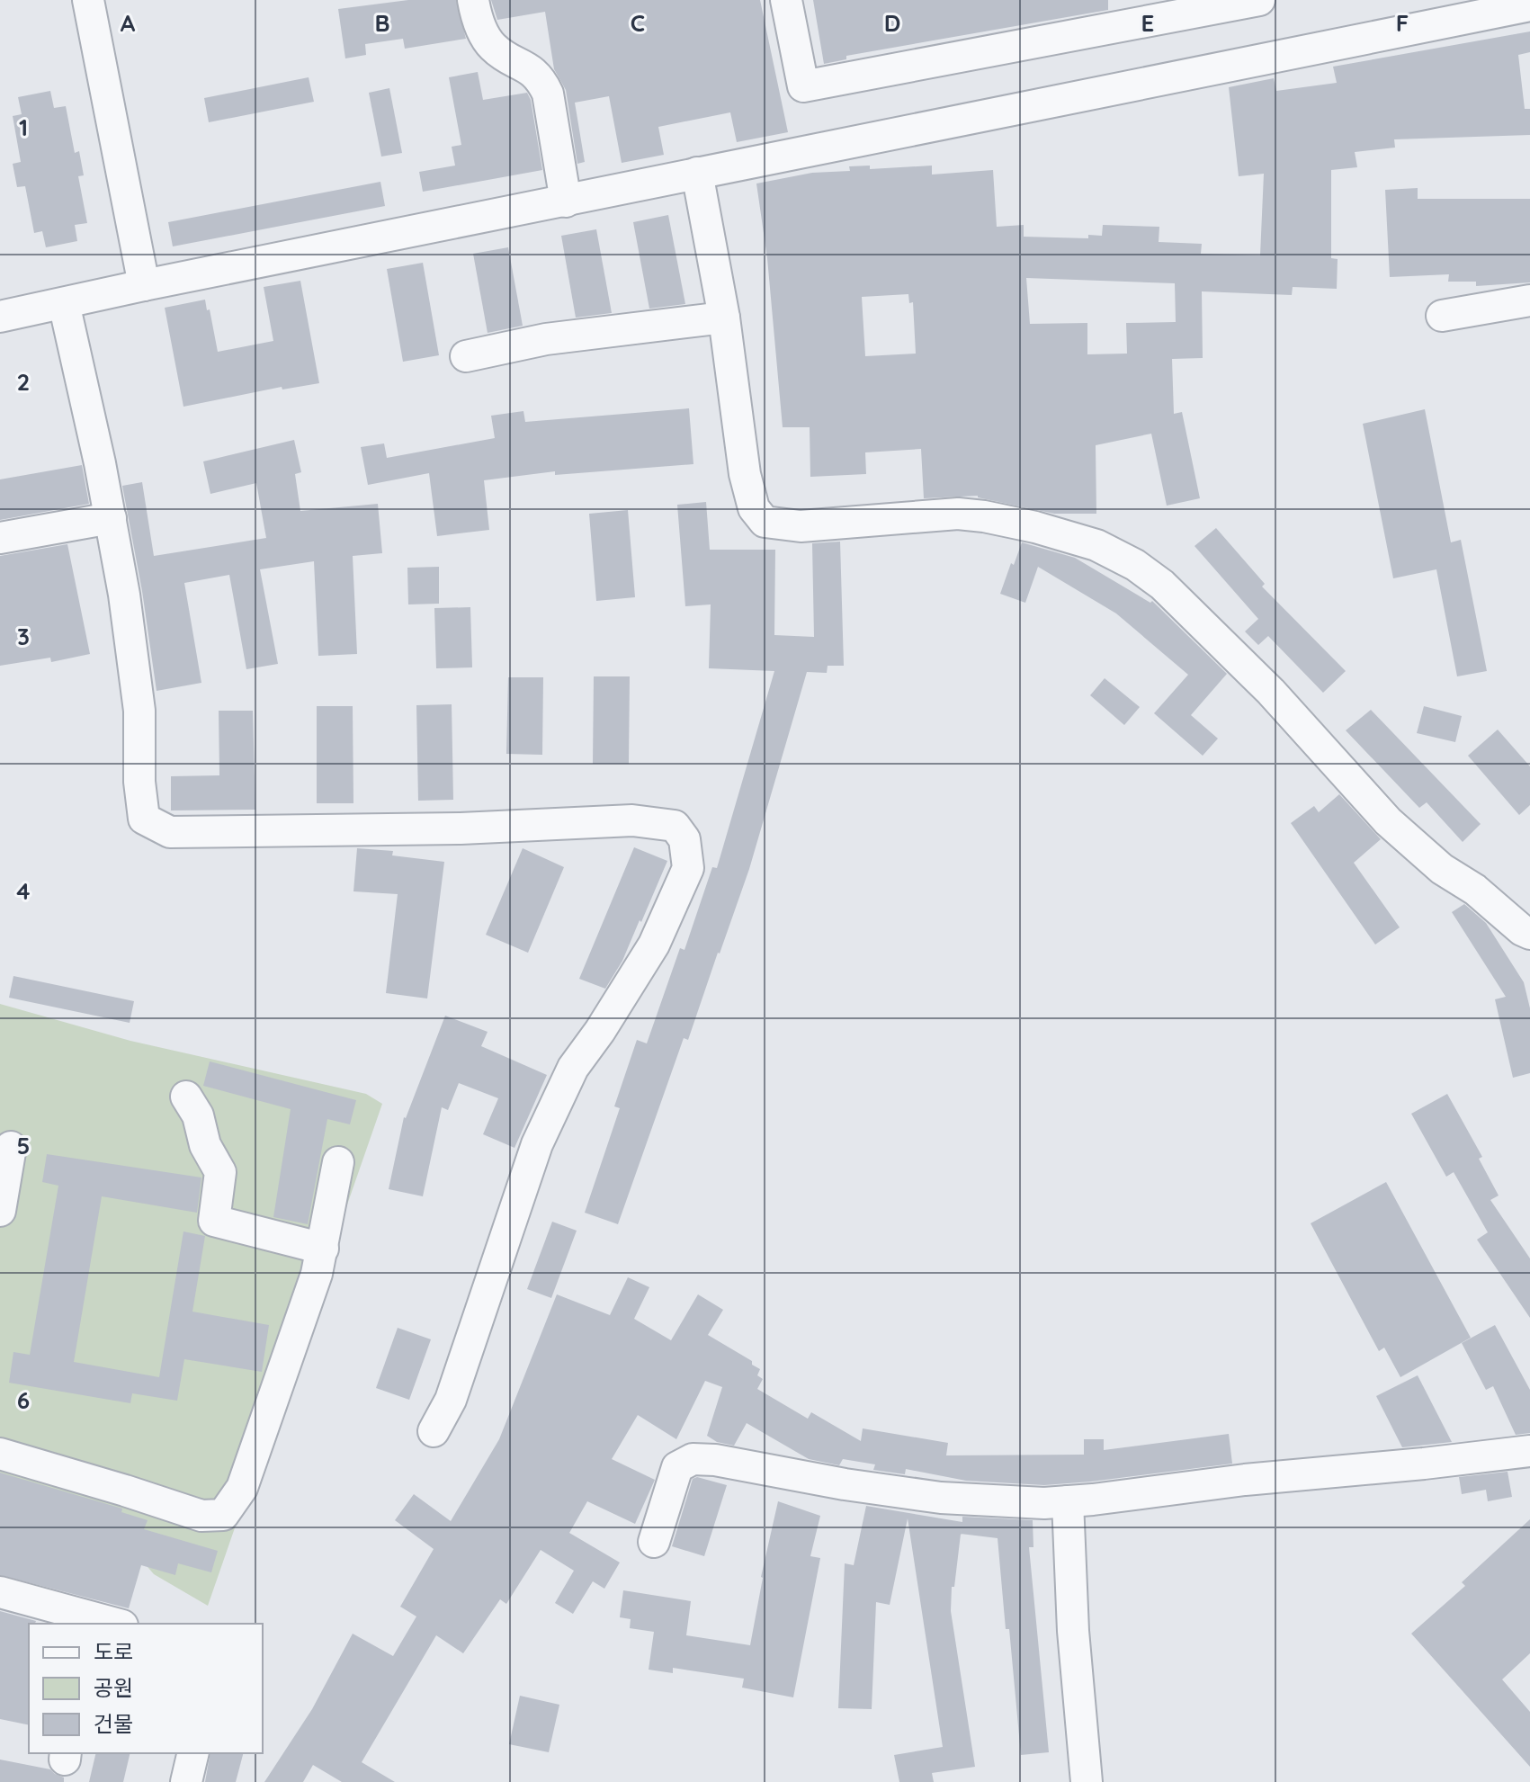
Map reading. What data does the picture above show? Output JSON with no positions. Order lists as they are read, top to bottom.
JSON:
{
  "legend": ["도로", "공원", "건물"],
  "grid": {
    "columns": [
      "A",
      "B",
      "C",
      "D",
      "E",
      "F"
    ],
    "rows": [
      "1",
      "2",
      "3",
      "4",
      "5",
      "6"
    ]
  }
}
